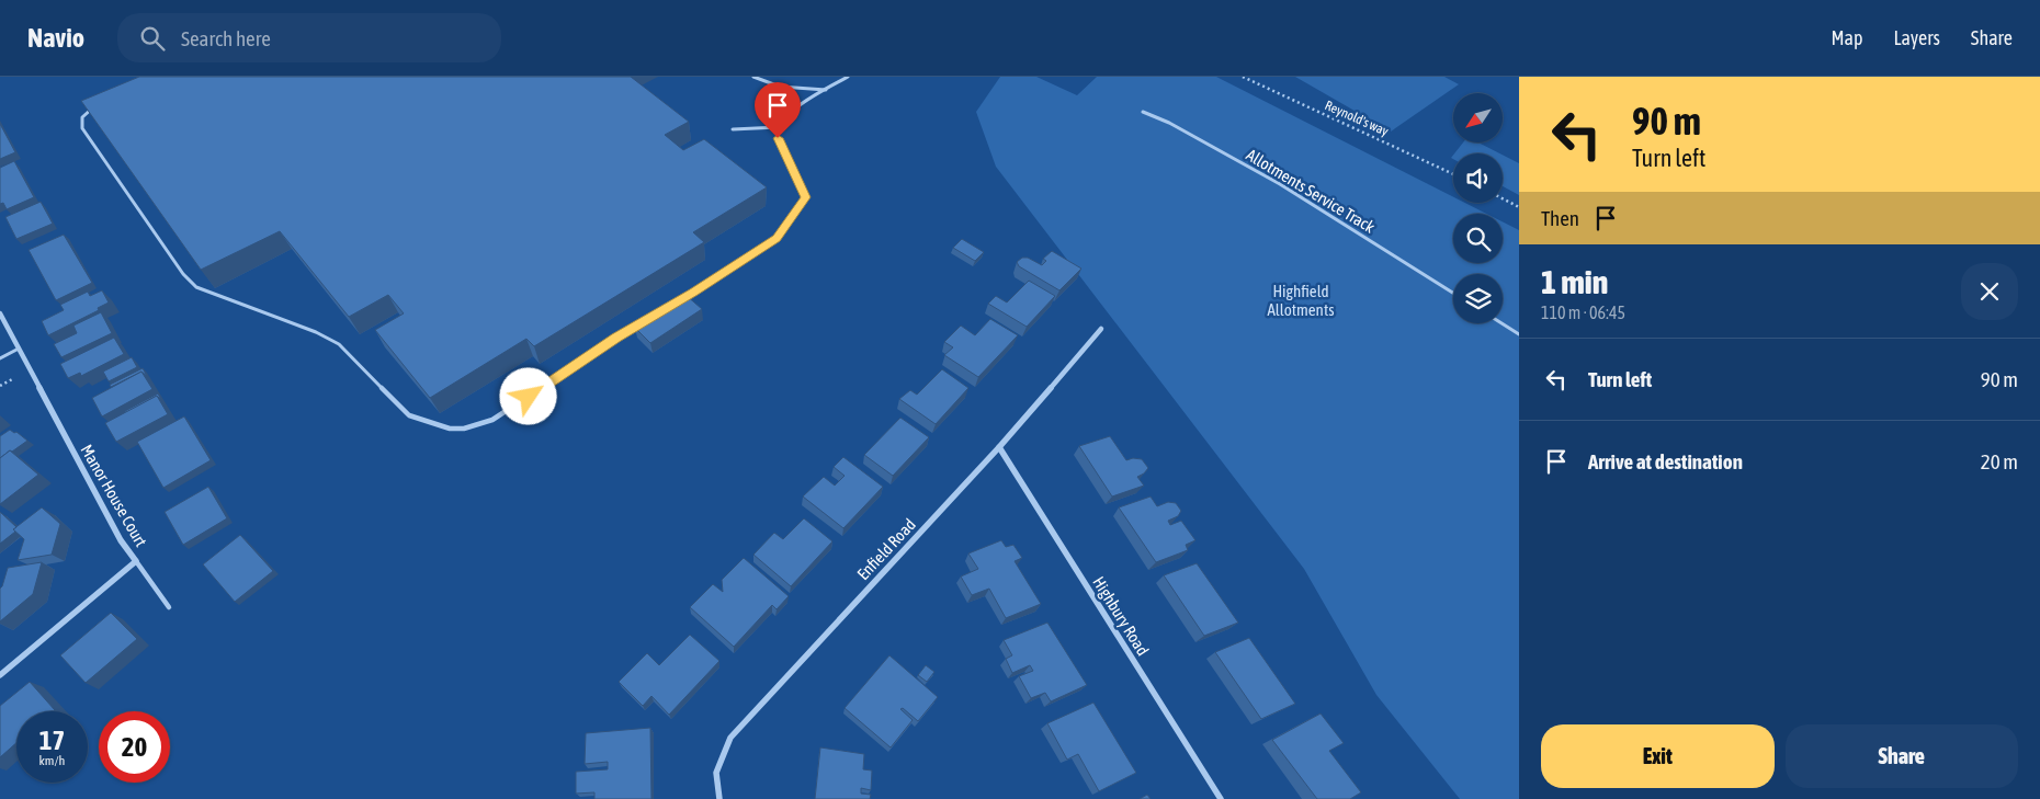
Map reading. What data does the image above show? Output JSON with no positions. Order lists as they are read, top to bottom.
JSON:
{
  "streets": {
    "street": ["Manor House Court", "Enfield Road", "Highbury Road"],
    "lane": ["Allotments Service Track"],
    "path": ["Reynold's way"]
  },
  "crossings": [
    ["Enfield Road", "Highbury Road"]
  ],
  "parks": ["Highfield Allotments"],
  "north": "bottom left",
  "page": {
    "header": "Navio",
    "search": "Search here",
    "nav": ["Map", "Layers", "Share"],
    "turn": ["90 m", "Turn left"],
    "then": "Then",
    "heading": ["1 min", "110 m · 06:45"],
    "list": [
      {
        "name": "Turn left",
        "value": "90 m"
      },
      {
        "name": "Arrive at destination",
        "value": "20 m"
      }
    ],
    "speed": "17 km/h",
    "limit": "20",
    "buttons": ["Exit", "Share"]
  }
}
